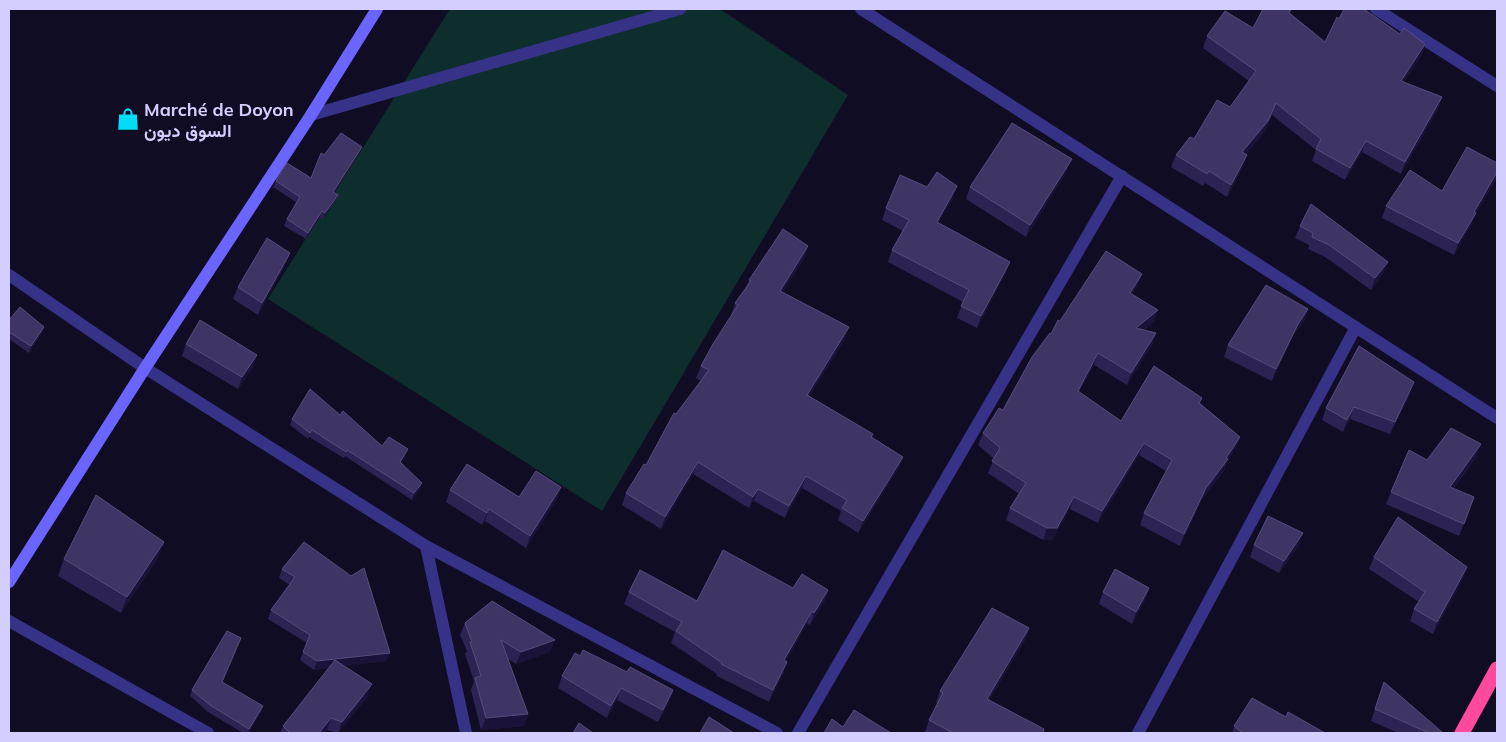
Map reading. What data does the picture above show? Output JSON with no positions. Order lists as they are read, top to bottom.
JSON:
{
  "places": {
    "shop": ["Marché de Doyon السوق ديون"]
  }
}
